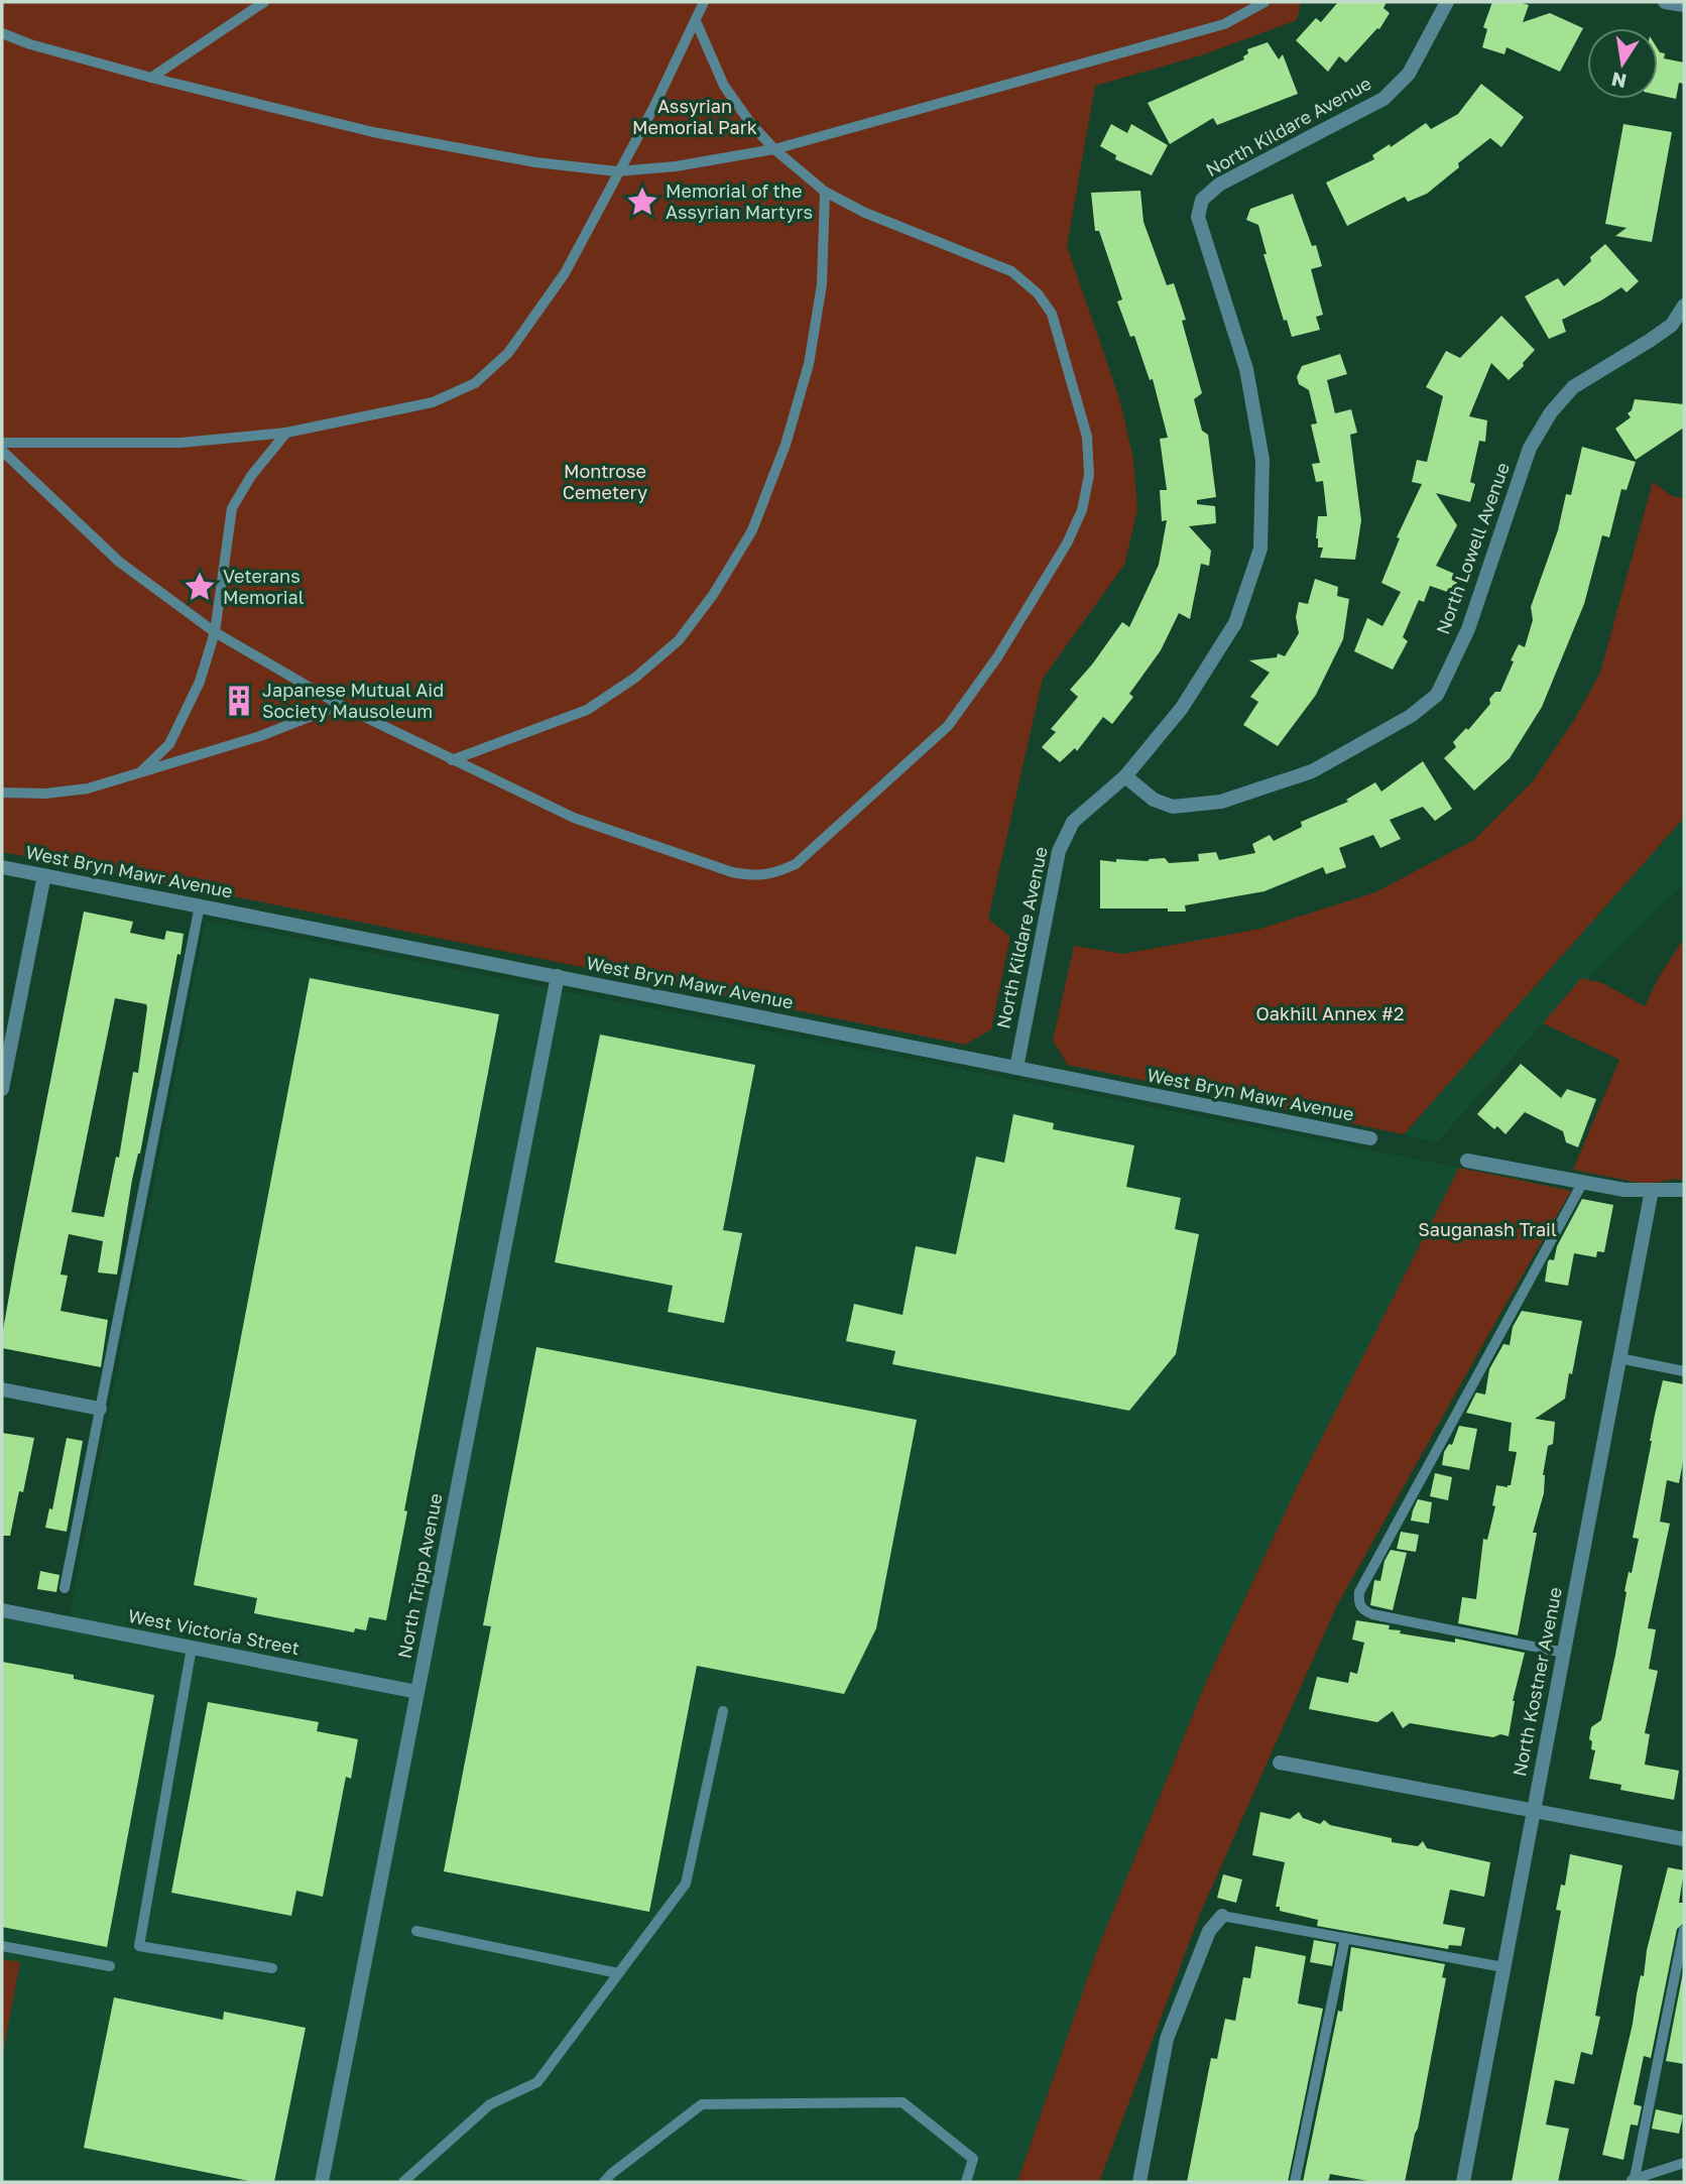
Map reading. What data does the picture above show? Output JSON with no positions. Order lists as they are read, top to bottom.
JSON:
{
  "streets": {
    "street": [
      "North Kildare Avenue",
      "North Lowell Avenue",
      "West Bryn Mawr Avenue",
      "North Tripp Avenue",
      "West Victoria Street",
      "North Kostner Avenue"
    ]
  },
  "crossings": [
    ["North Kildare Avenue", "North Lowell Avenue"],
    ["North Kildare Avenue", "West Bryn Mawr Avenue"],
    ["West Bryn Mawr Avenue", "North Tripp Avenue"],
    ["North Tripp Avenue", "West Victoria Street"]
  ],
  "parks": [
    "Assyrian Memorial Park",
    "Montrose Cemetery",
    "Oakhill Annex #2",
    "Sauganash Trail"
  ],
  "places": {
    "place": ["Memorial of the Assyrian Martyrs", "Veterans Memorial"],
    "building": ["Japanese Mutual Aid Society Mausoleum"]
  },
  "north": "bottom"
}
